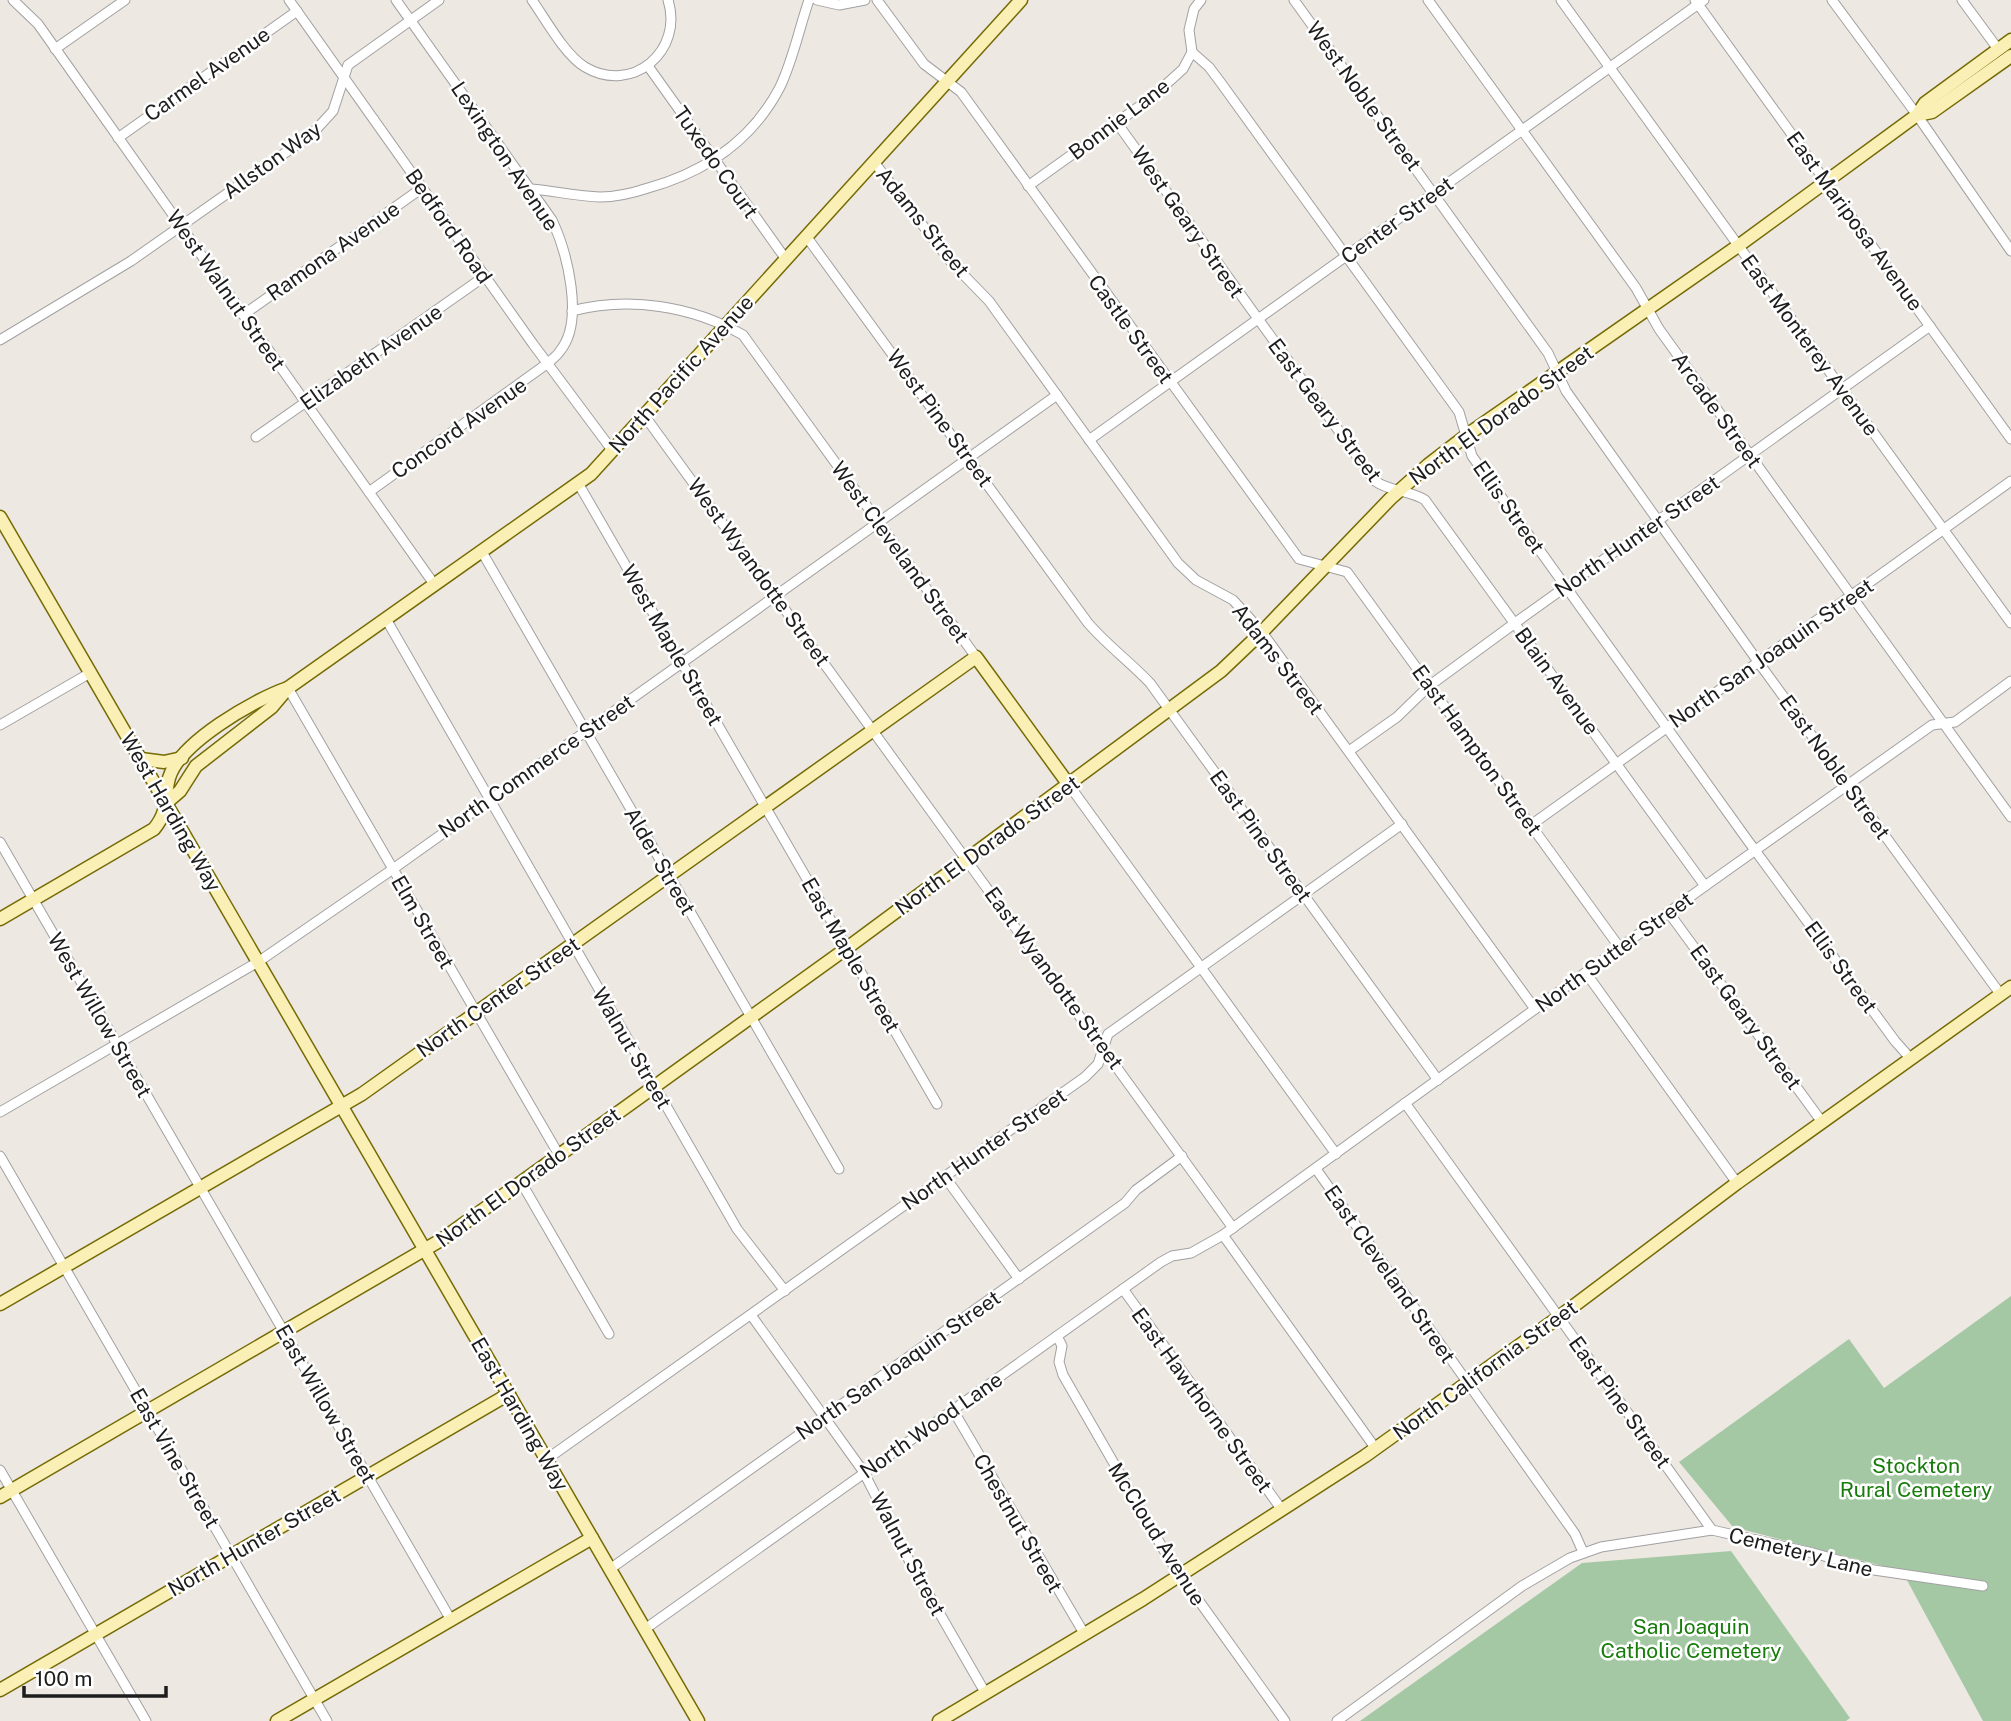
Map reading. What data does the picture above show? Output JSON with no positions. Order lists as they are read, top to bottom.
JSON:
{
  "streets": {
    "street": [
      "Carmel Avenue",
      "West Noble Street",
      "Bonnie Lane",
      "Lexington Avenue",
      "Allston Way",
      "Tuxedo Court",
      "Center Street",
      "East Mariposa Avenue",
      "Adams Street",
      "West Geary Street",
      "Bedford Road",
      "Ramona Avenue",
      "West Walnut Street",
      "Castle Street",
      "East Monterey Avenue",
      "Elizabeth Avenue",
      "North Pacific Avenue",
      "East Geary Street",
      "Arcade Street",
      "North El Dorado Street",
      "West Pine Street",
      "Concord Avenue",
      "Ellis Street",
      "North Hunter Street",
      "West Cleveland Street",
      "West Wyandotte Street",
      "West Maple Street",
      "North San Joaquin Street",
      "Blain Avenue",
      "East Hampton Street",
      "North Commerce Street",
      "East Noble Street",
      "West Harding Way",
      "East Pine Street",
      "Alder Street",
      "Elm Street",
      "North Sutter Street",
      "East Maple Street",
      "East Wyandotte Street",
      "North Center Street",
      "West Willow Street",
      "Walnut Street",
      "East Cleveland Street",
      "North California Street",
      "East Hawthorne Street",
      "East Willow Street",
      "East Harding Way",
      "North Wood Lane",
      "East Vine Street",
      "Chestnut Street",
      "McCloud Avenue",
      "Cemetery Lane"
    ]
  },
  "crossings": [
    ["Carmel Avenue", "Bedford Road"],
    ["Carmel Avenue", "West Walnut Street"],
    ["West Noble Street", "Center Street"],
    ["West Noble Street", "East Noble Street"],
    ["Bonnie Lane", "West Geary Street"],
    ["Bonnie Lane", "Castle Street"],
    ["Bonnie Lane", "Ellis Street"],
    ["Lexington Avenue", "Allston Way"],
    ["Lexington Avenue", "Bedford Road"],
    ["Lexington Avenue", "Concord Avenue"],
    ["Allston Way", "Bedford Road"],
    ["Allston Way", "West Walnut Street"],
    ["Tuxedo Court", "North Pacific Avenue"],
    ["Center Street", "East Mariposa Avenue"],
    ["Center Street", "Adams Street"],
    ["Center Street", "West Geary Street"],
    ["Center Street", "Castle Street"],
    ["Center Street", "East Monterey Avenue"],
    ["Center Street", "East Geary Street"],
    ["Center Street", "Arcade Street"],
    ["Center Street", "Ellis Street"],
    ["Center Street", "East Noble Street"],
    ["East Mariposa Avenue", "North El Dorado Street"],
    ["East Mariposa Avenue", "North Hunter Street"],
    ["Adams Street", "North Pacific Avenue"],
    ["Adams Street", "North El Dorado Street"],
    ["Adams Street", "North Hunter Street"],
    ["Adams Street", "North Commerce Street"],
    ["Adams Street", "North Sutter Street"],
    ["West Geary Street", "East Geary Street"],
    ["Bedford Road", "Ramona Avenue"],
    ["Bedford Road", "Elizabeth Avenue"],
    ["Bedford Road", "North Pacific Avenue"],
    ["Bedford Road", "Concord Avenue"],
    ["Ramona Avenue", "West Walnut Street"],
    ["West Walnut Street", "Elizabeth Avenue"],
    ["West Walnut Street", "North Pacific Avenue"],
    ["West Walnut Street", "Concord Avenue"],
    ["Castle Street", "North Pacific Avenue"],
    ["Castle Street", "North El Dorado Street"],
    ["Castle Street", "East Hampton Street"],
    ["East Monterey Avenue", "North El Dorado Street"],
    ["East Monterey Avenue", "North Hunter Street"],
    ["East Monterey Avenue", "North San Joaquin Street"],
    ["North Pacific Avenue", "West Pine Street"],
    ["North Pacific Avenue", "West Cleveland Street"],
    ["North Pacific Avenue", "West Wyandotte Street"],
    ["North Pacific Avenue", "West Maple Street"],
    ["North Pacific Avenue", "West Harding Way"],
    ["North Pacific Avenue", "Alder Street"],
    ["North Pacific Avenue", "Elm Street"],
    ["East Geary Street", "North El Dorado Street"],
    ["East Geary Street", "Blain Avenue"],
    ["East Geary Street", "North Sutter Street"],
    ["East Geary Street", "North California Street"],
    ["Arcade Street", "North El Dorado Street"],
    ["Arcade Street", "North Hunter Street"],
    ["Arcade Street", "North San Joaquin Street"],
    ["Arcade Street", "North Sutter Street"],
    ["North El Dorado Street", "Ellis Street"],
    ["North El Dorado Street", "West Cleveland Street"],
    ["North El Dorado Street", "Blain Avenue"],
    ["North El Dorado Street", "East Hampton Street"],
    ["North El Dorado Street", "East Noble Street"],
    ["North El Dorado Street", "East Pine Street"],
    ["North El Dorado Street", "Alder Street"],
    ["North El Dorado Street", "Elm Street"],
    ["North El Dorado Street", "East Maple Street"],
    ["North El Dorado Street", "East Wyandotte Street"],
    ["North El Dorado Street", "Walnut Street"],
    ["North El Dorado Street", "East Cleveland Street"],
    ["North El Dorado Street", "East Willow Street"],
    ["North El Dorado Street", "East Harding Way"],
    ["North El Dorado Street", "East Vine Street"],
    ["West Pine Street", "North Commerce Street"],
    ["West Pine Street", "East Pine Street"],
    ["Ellis Street", "North Hunter Street"],
    ["Ellis Street", "North San Joaquin Street"],
    ["Ellis Street", "North Sutter Street"],
    ["Ellis Street", "North California Street"],
    ["North Hunter Street", "Blain Avenue"],
    ["North Hunter Street", "East Hampton Street"],
    ["North Hunter Street", "East Noble Street"],
    ["North Hunter Street", "East Pine Street"],
    ["North Hunter Street", "East Wyandotte Street"],
    ["North Hunter Street", "Walnut Street"],
    ["North Hunter Street", "East Cleveland Street"],
    ["North Hunter Street", "East Willow Street"],
    ["North Hunter Street", "East Harding Way"],
    ["North Hunter Street", "East Vine Street"],
    ["West Cleveland Street", "North Commerce Street"],
    ["West Cleveland Street", "North Center Street"],
    ["West Cleveland Street", "East Cleveland Street"],
    ["West Wyandotte Street", "North Commerce Street"],
    ["West Wyandotte Street", "East Wyandotte Street"],
    ["West Wyandotte Street", "North Center Street"],
    ["West Maple Street", "North Commerce Street"],
    ["West Maple Street", "East Maple Street"],
    ["West Maple Street", "North Center Street"],
    ["North San Joaquin Street", "Blain Avenue"],
    ["North San Joaquin Street", "East Hampton Street"],
    ["North San Joaquin Street", "East Noble Street"],
    ["North San Joaquin Street", "East Wyandotte Street"],
    ["North San Joaquin Street", "Walnut Street"],
    ["North San Joaquin Street", "East Harding Way"],
    ["Blain Avenue", "North Sutter Street"],
    ["East Hampton Street", "North Sutter Street"],
    ["North Commerce Street", "West Harding Way"],
    ["North Commerce Street", "Alder Street"],
    ["North Commerce Street", "Elm Street"],
    ["North Commerce Street", "West Willow Street"],
    ["East Noble Street", "North Sutter Street"],
    ["East Noble Street", "North California Street"],
    ["West Harding Way", "North Center Street"],
    ["West Harding Way", "East Harding Way"],
    ["East Pine Street", "North Sutter Street"],
    ["East Pine Street", "North California Street"],
    ["East Pine Street", "Cemetery Lane"],
    ["Alder Street", "North Center Street"],
    ["Elm Street", "North Center Street"],
    ["North Sutter Street", "East Wyandotte Street"],
    ["North Sutter Street", "East Cleveland Street"],
    ["North Sutter Street", "North Wood Lane"],
    ["East Maple Street", "North Center Street"],
    ["East Wyandotte Street", "North Center Street"],
    ["North Center Street", "West Willow Street"],
    ["North Center Street", "Walnut Street"],
    ["North Center Street", "East Willow Street"],
    ["North Center Street", "East Harding Way"],
    ["North Center Street", "East Vine Street"],
    ["West Willow Street", "East Willow Street"],
    ["Walnut Street", "North California Street"],
    ["Walnut Street", "North Wood Lane"],
    ["East Cleveland Street", "North California Street"],
    ["East Cleveland Street", "Cemetery Lane"],
    ["North California Street", "East Hawthorne Street"],
    ["North California Street", "Chestnut Street"],
    ["North California Street", "McCloud Avenue"],
    ["East Hawthorne Street", "North Wood Lane"],
    ["East Harding Way", "North Wood Lane"],
    ["North Wood Lane", "Chestnut Street"],
    ["North Wood Lane", "McCloud Avenue"]
  ],
  "parks": ["Stockton Rural Cemetery", "San Joaquin Catholic Cemetery"],
  "scale_bar": "100 m"
}
